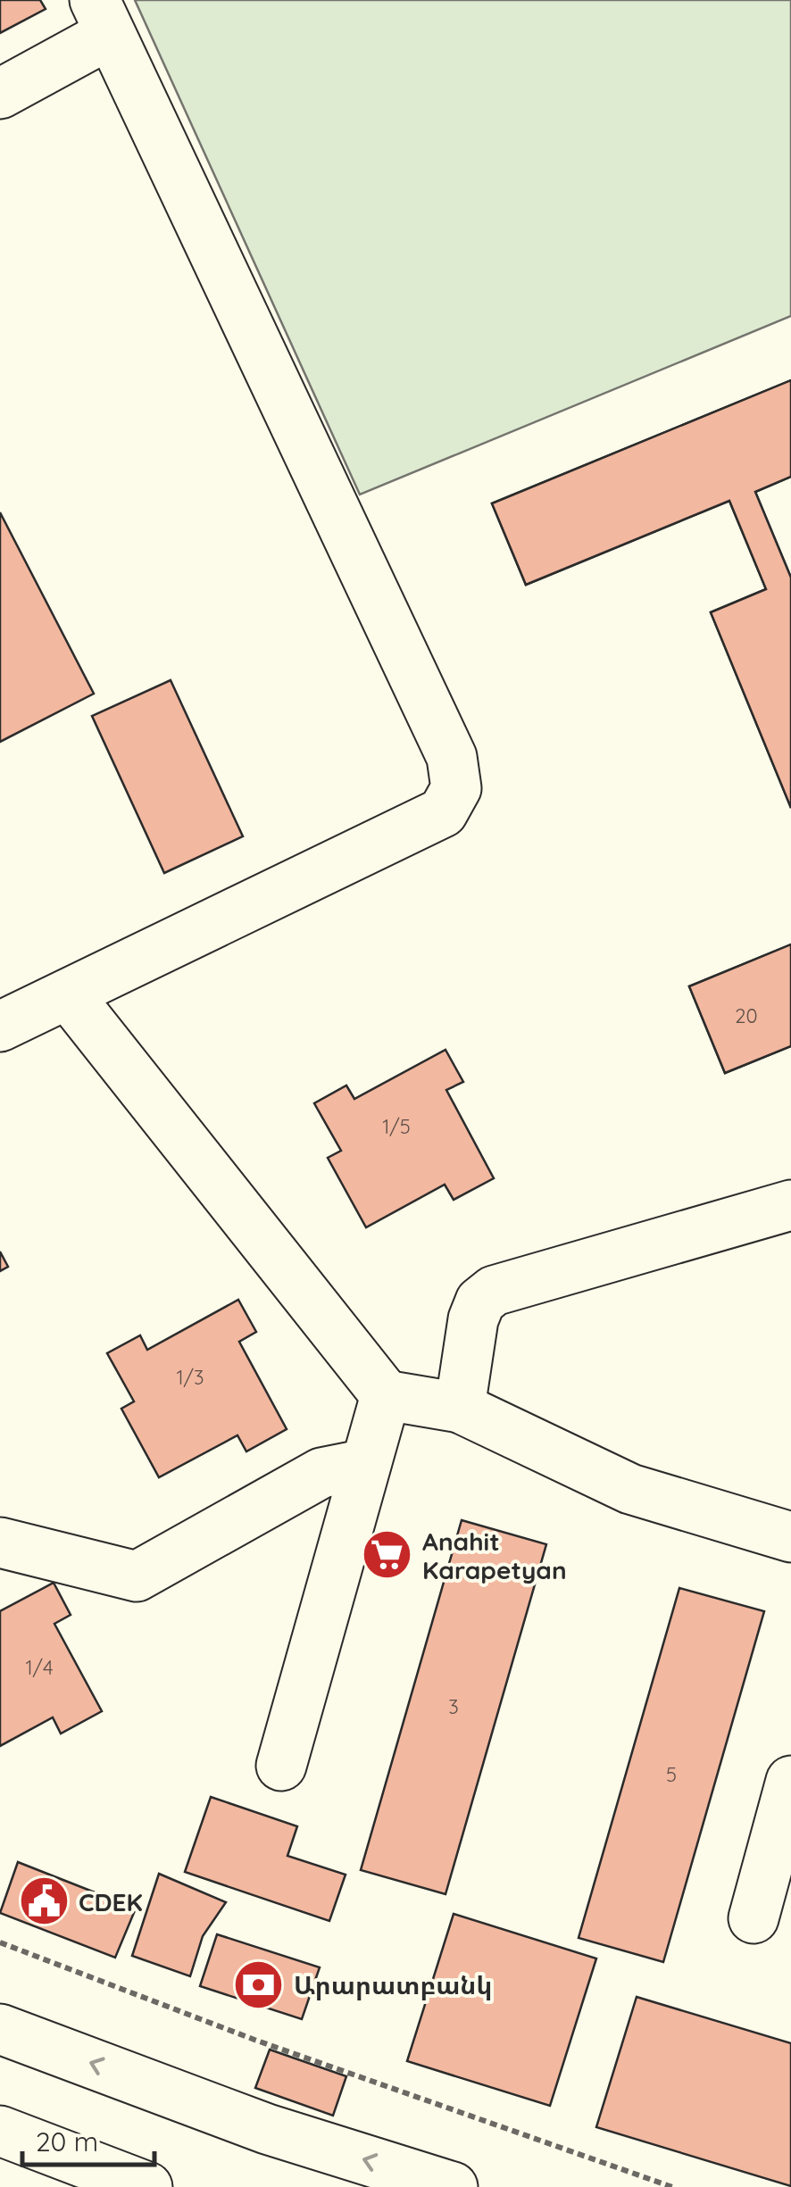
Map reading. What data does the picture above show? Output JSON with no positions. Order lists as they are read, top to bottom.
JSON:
{
  "places": {
    "supermarket": ["Anahit Karapetyan"],
    "public building": ["CDEK"],
    "bank": ["Արարատբանկ"]
  },
  "house_numbers": [
    "20",
    "1/5",
    "1/3",
    "1/4",
    "3",
    "5"
  ],
  "scale_bar": "20 m"
}
